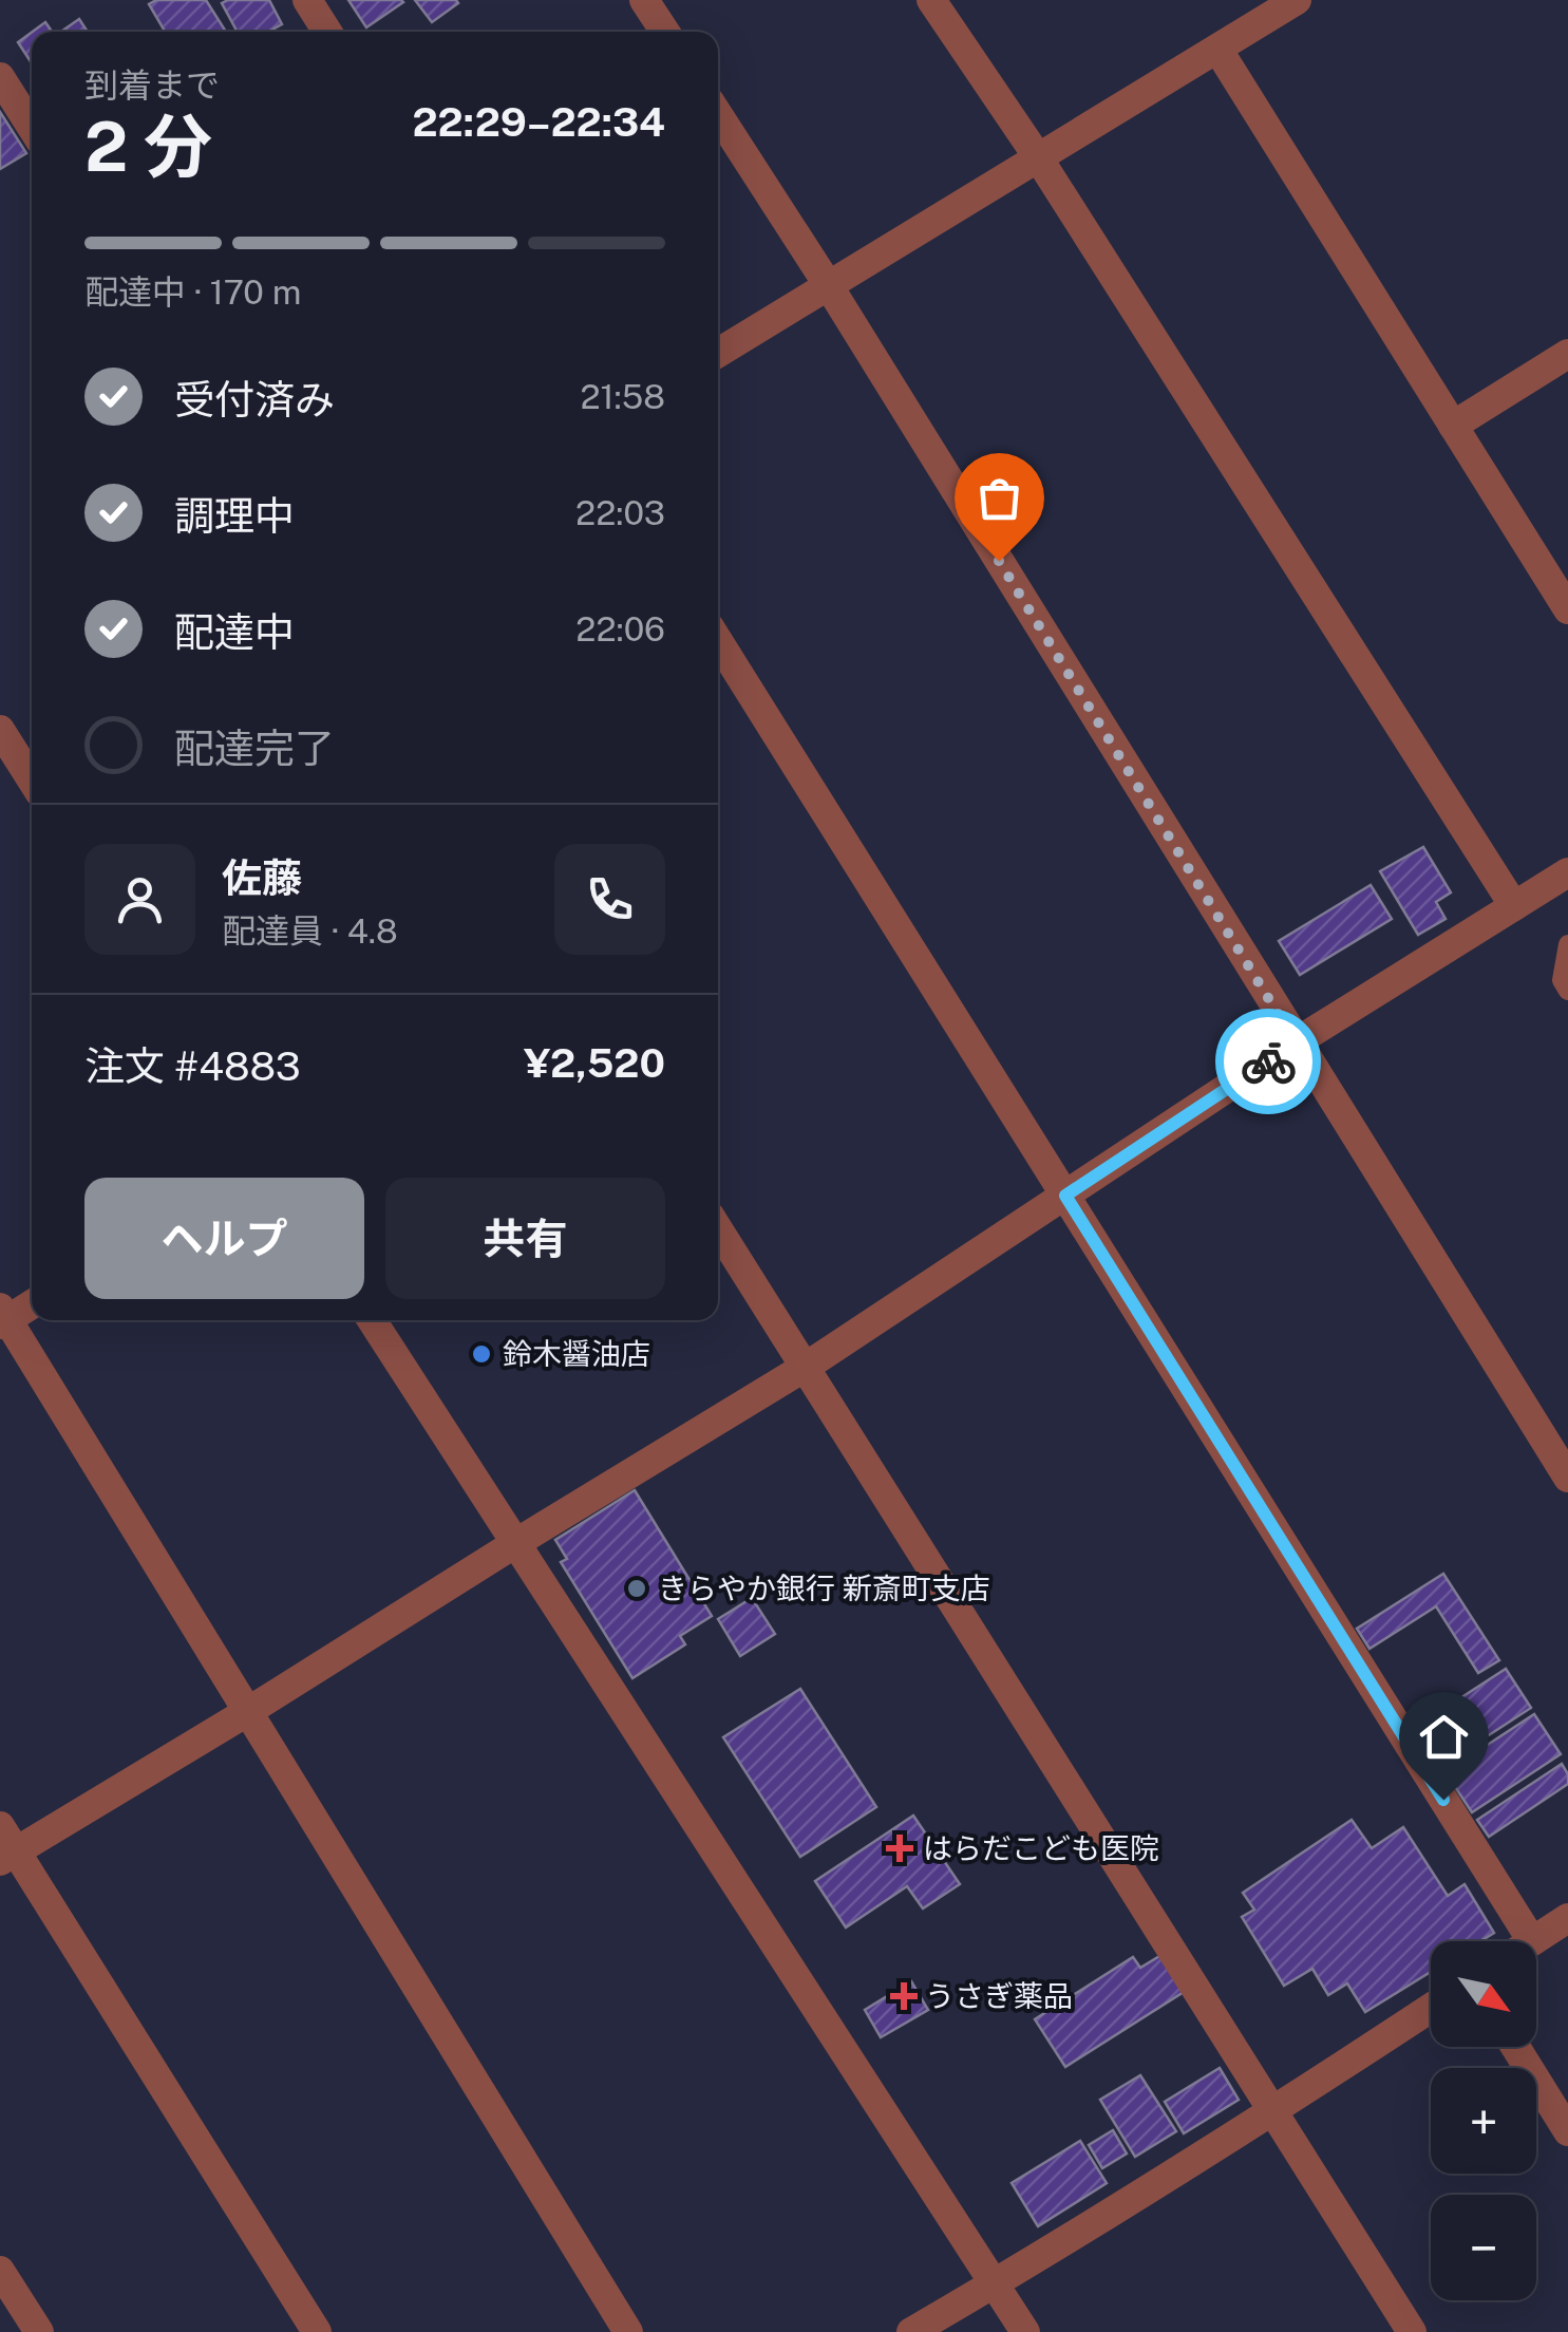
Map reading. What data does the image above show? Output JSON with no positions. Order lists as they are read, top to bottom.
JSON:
{
  "places": {
    "other": ["鈴木醤油店", "きらやか銀行 新斎町支店"],
    "health": ["はらだこども医院", "うさぎ薬品"]
  },
  "north": "bottom right",
  "page": {
    "heading": ["2 分", "到着まで", "22:29–22:34"],
    "panel": [
      "佐藤",
      "配達員 · 4.8",
      "注文 #4883",
      "¥2,520"
    ],
    "bar": "配達中 · 170 m",
    "list": [
      ["受付済み", "21:58"],
      ["調理中", "22:03"],
      ["配達中", "22:06"],
      "配達完了"
    ],
    "buttons": ["ヘルプ", "共有"],
    "map_buttons": ["+", "−"]
  }
}
